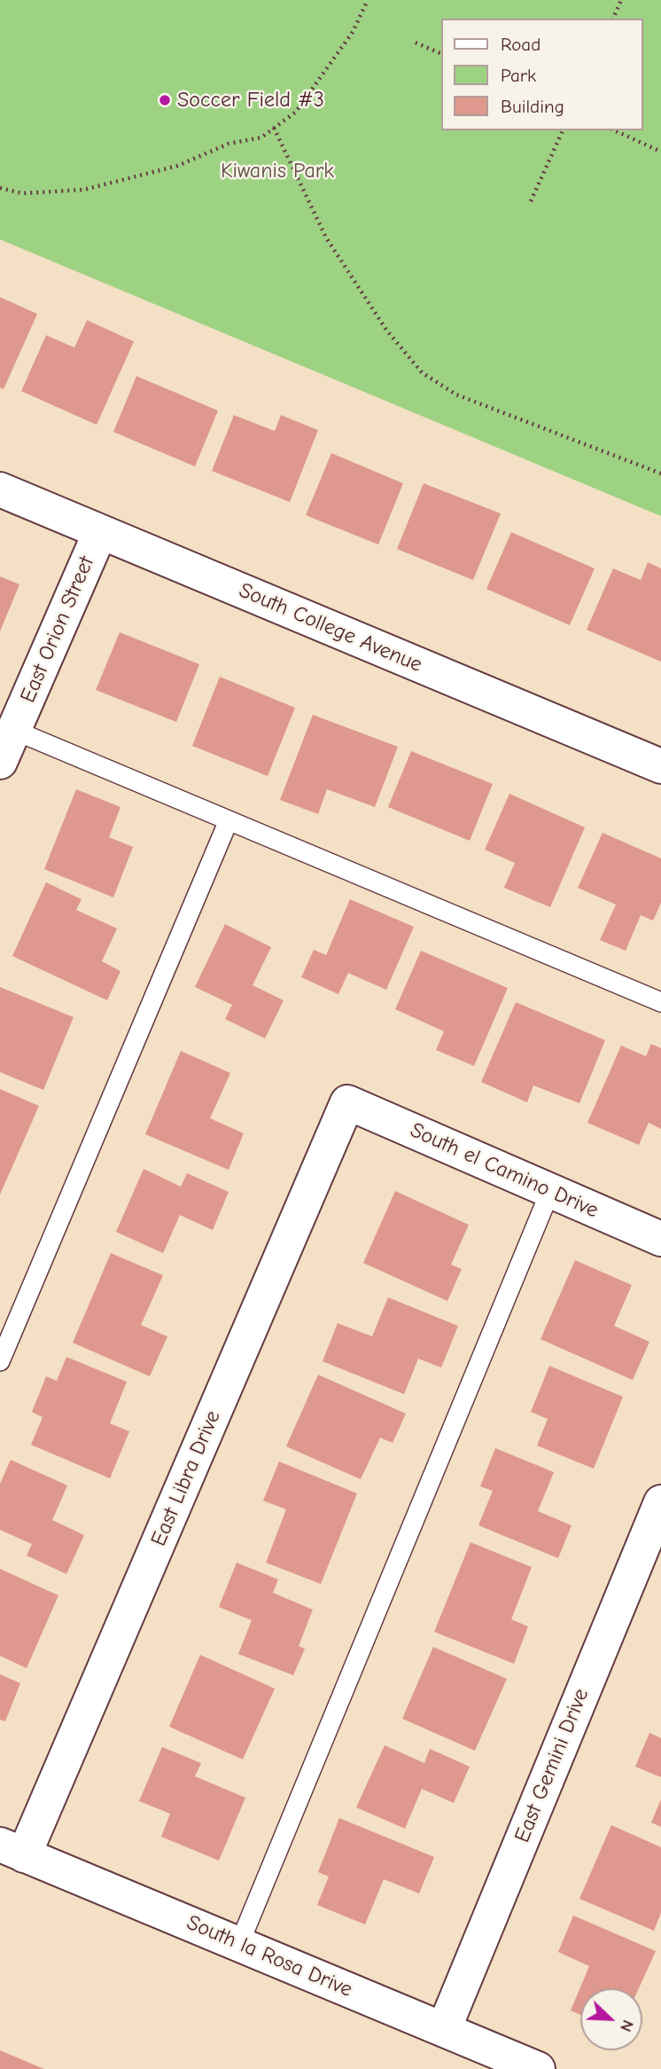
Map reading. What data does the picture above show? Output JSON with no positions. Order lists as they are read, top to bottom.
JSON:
{
  "streets": {
    "street": [
      "South College Avenue",
      "East Orion Street",
      "South el Camino Drive",
      "East Libra Drive",
      "East Gemini Drive",
      "South la Rosa Drive"
    ]
  },
  "crossings": [
    ["South College Avenue", "East Orion Street"],
    ["South el Camino Drive", "East Libra Drive"],
    ["East Libra Drive", "South la Rosa Drive"],
    ["East Gemini Drive", "South la Rosa Drive"]
  ],
  "parks": ["Kiwanis Park"],
  "places": ["Soccer Field #3"],
  "legend": ["Road", "Park", "Building"],
  "north": "bottom right"
}
